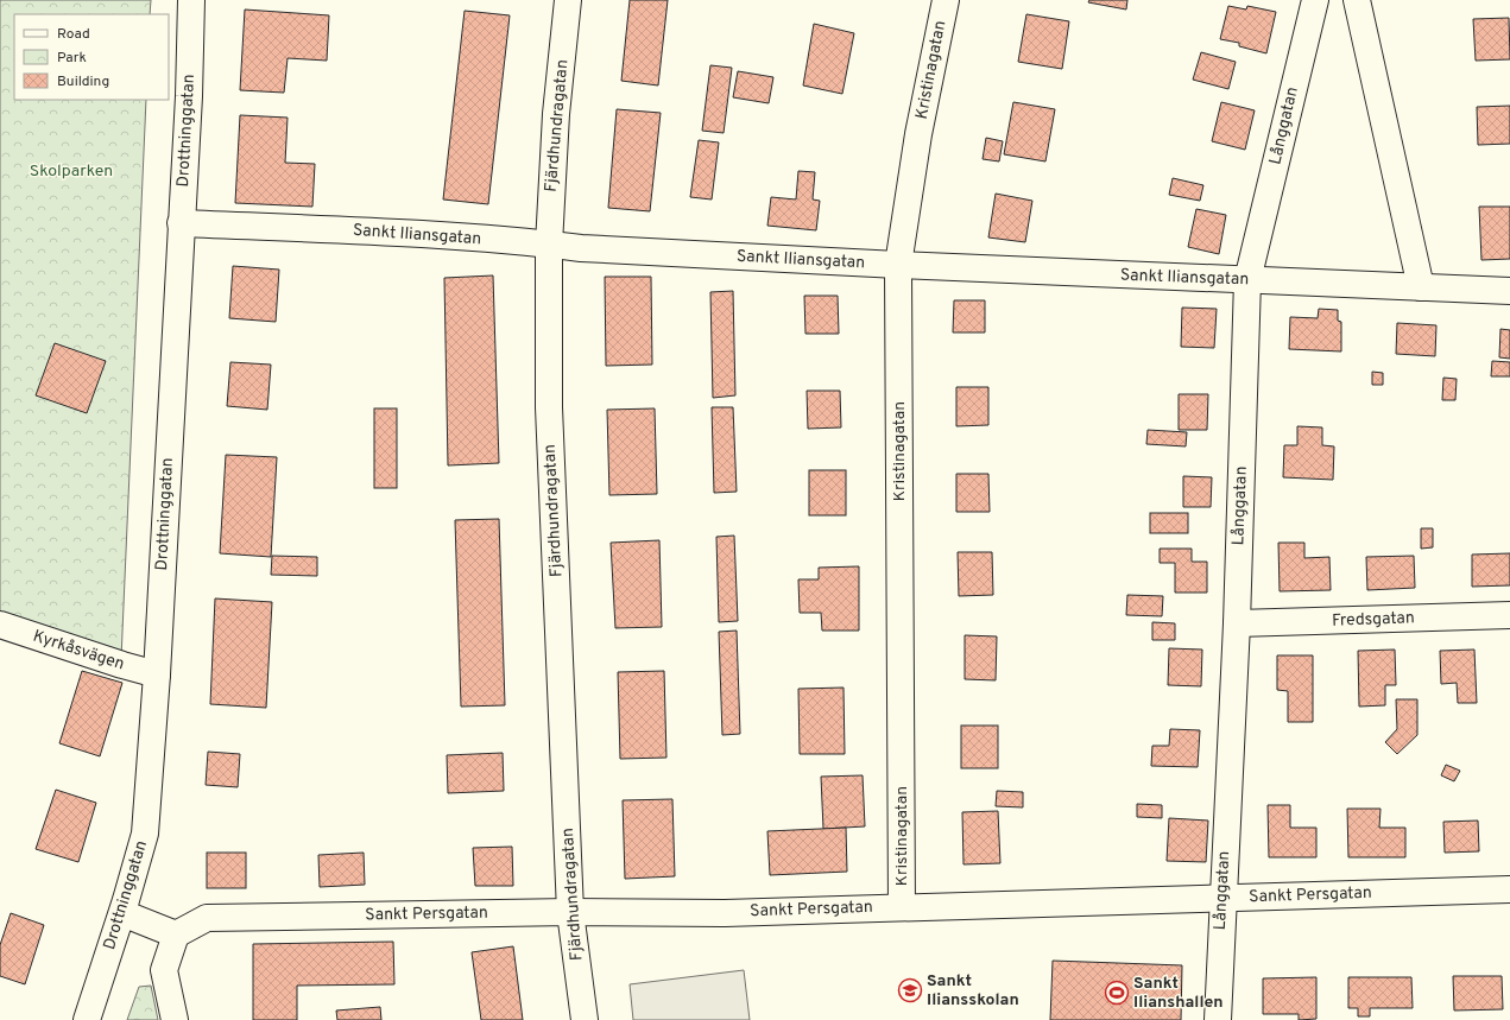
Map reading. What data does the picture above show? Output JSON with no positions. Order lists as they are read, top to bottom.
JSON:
{
  "streets": {
    "street": [
      "Kristinagatan",
      "Fjärdhundragatan",
      "Långgatan",
      "Drottninggatan",
      "Sankt Iliansgatan",
      "Fredsgatan",
      "Kyrkåsvägen",
      "Sankt Persgatan"
    ]
  },
  "crossings": [
    ["Kristinagatan", "Sankt Iliansgatan"],
    ["Kristinagatan", "Sankt Persgatan"],
    ["Fjärdhundragatan", "Sankt Iliansgatan"],
    ["Fjärdhundragatan", "Sankt Persgatan"],
    ["Långgatan", "Sankt Iliansgatan"],
    ["Långgatan", "Fredsgatan"],
    ["Långgatan", "Sankt Persgatan"],
    ["Drottninggatan", "Sankt Iliansgatan"],
    ["Drottninggatan", "Kyrkåsvägen"]
  ],
  "parks": ["Skolparken"],
  "places": {
    "school or university": ["Sankt Iliansskolan"],
    "sports": ["Sankt Ilianshallen"]
  },
  "legend": ["Road", "Park", "Building"]
}
